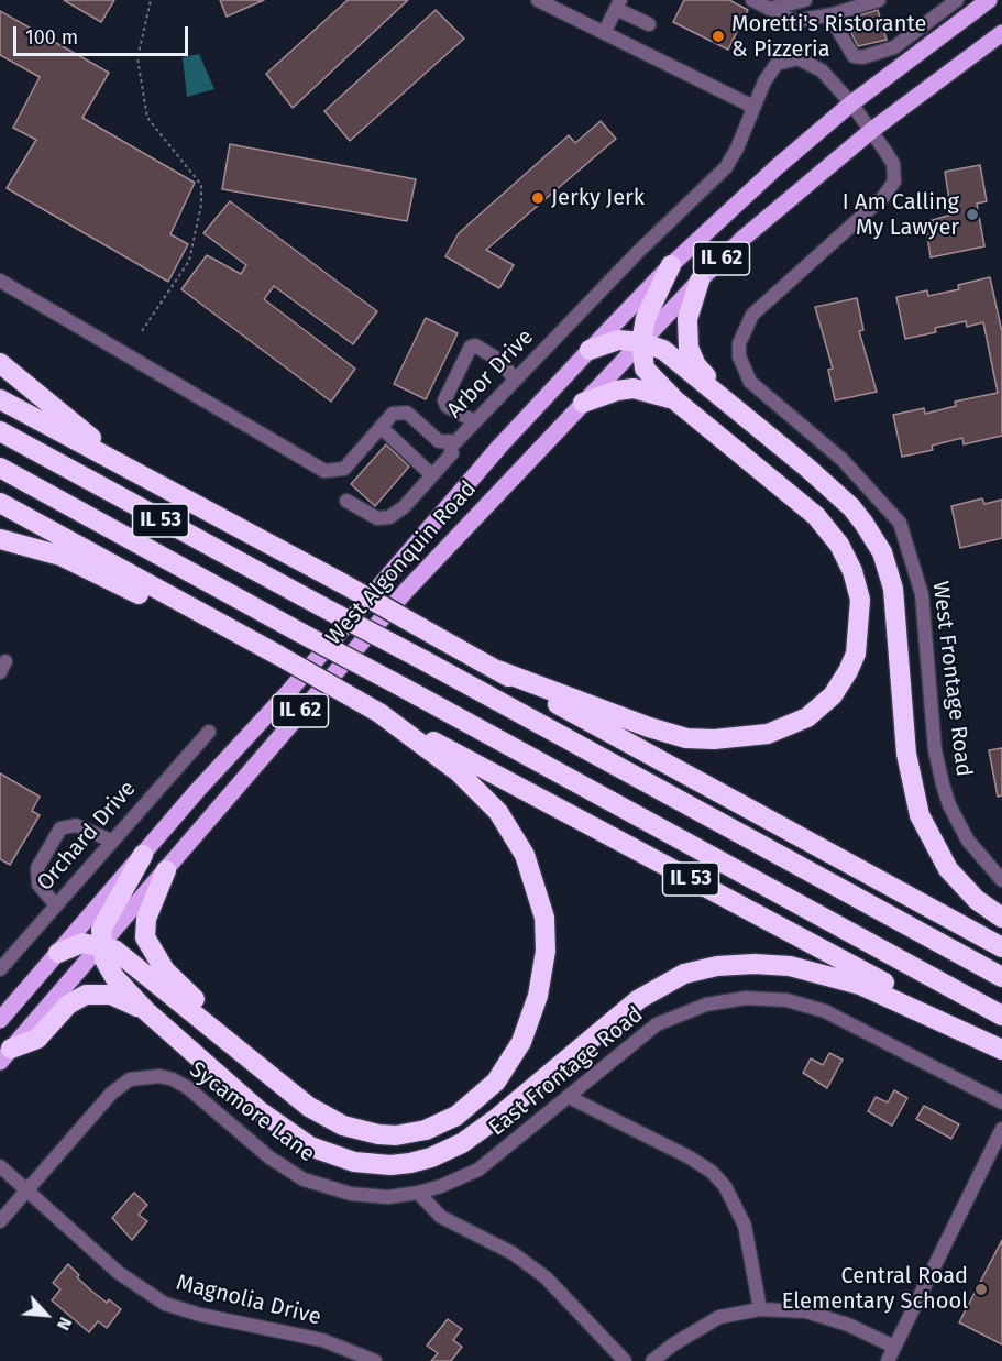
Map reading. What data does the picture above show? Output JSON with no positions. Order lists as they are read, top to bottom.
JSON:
{
  "streets": {
    "highway": ["IL 53"],
    "main road": ["IL 62", "West Algonquin Road"],
    "street": [
      "Arbor Drive",
      "West Frontage Road",
      "Orchard Drive",
      "East Frontage Road",
      "Sycamore Lane",
      "Magnolia Drive"
    ]
  },
  "crossings": [
    ["IL 62", "Arbor Drive"],
    ["IL 62", "West Algonquin Road"],
    ["IL 62", "West Frontage Road"],
    ["Arbor Drive", "West Algonquin Road"],
    ["Arbor Drive", "West Frontage Road"],
    ["West Algonquin Road", "West Frontage Road"],
    ["East Frontage Road", "Sycamore Lane"],
    ["Sycamore Lane", "Magnolia Drive"]
  ],
  "places": [
    "Moretti's Ristorante & Pizzeria",
    "Jerky Jerk",
    "I Am Calling My Lawyer",
    "Central Road Elementary School"
  ],
  "scale_bar": "100 m",
  "north": "bottom right"
}
